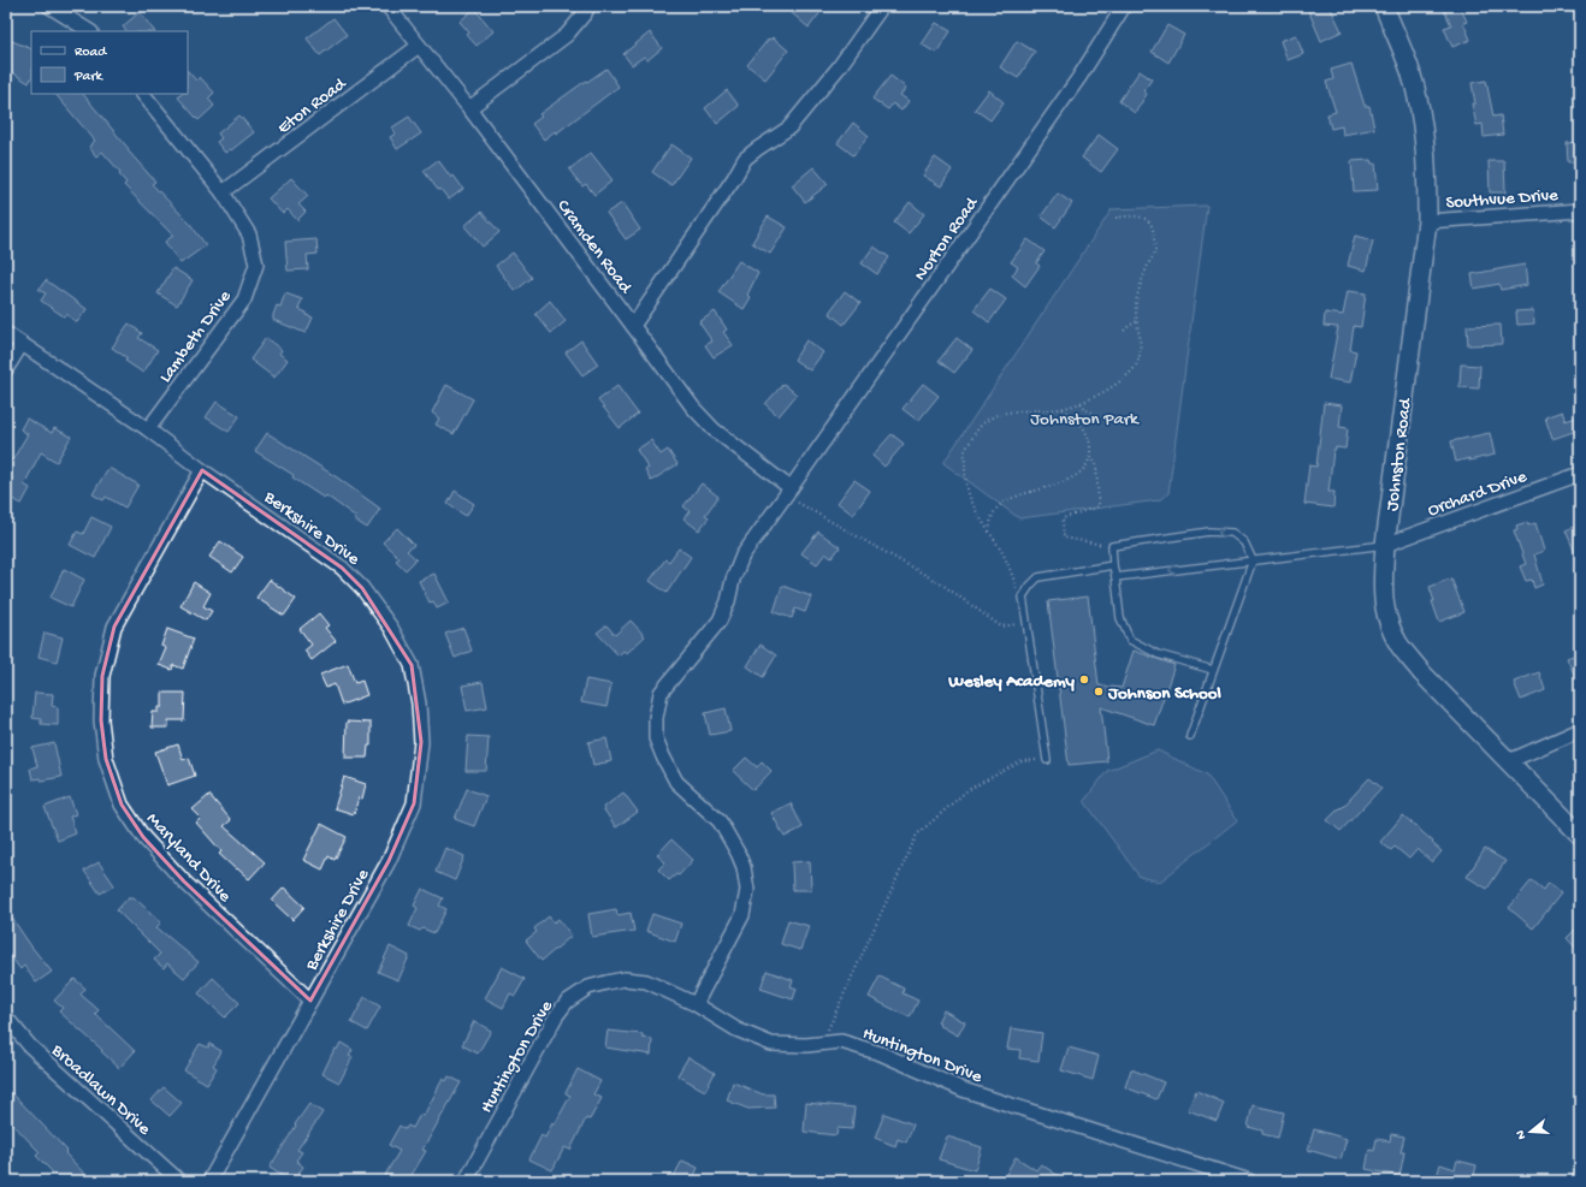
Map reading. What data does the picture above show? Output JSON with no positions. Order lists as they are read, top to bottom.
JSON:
{
  "streets": {
    "street": [
      "Eton Road",
      "Southvue Drive",
      "Norton Road",
      "Cramden Road",
      "Lambeth Drive",
      "Johnston Road",
      "Orchard Drive",
      "Berkshire Drive",
      "Maryland Drive",
      "Huntington Drive",
      "Broadlawn Drive"
    ]
  },
  "crossings": [
    ["Eton Road", "Cramden Road"],
    ["Eton Road", "Lambeth Drive"],
    ["Southvue Drive", "Johnston Road"],
    ["Norton Road", "Cramden Road"],
    ["Norton Road", "Huntington Drive"],
    ["Lambeth Drive", "Berkshire Drive"],
    ["Johnston Road", "Orchard Drive"],
    ["Berkshire Drive", "Maryland Drive"]
  ],
  "parks": ["Johnston Park"],
  "places": ["Wesley Academy", "Johnson School"],
  "legend": ["Road", "Park"],
  "north": "left"
}
